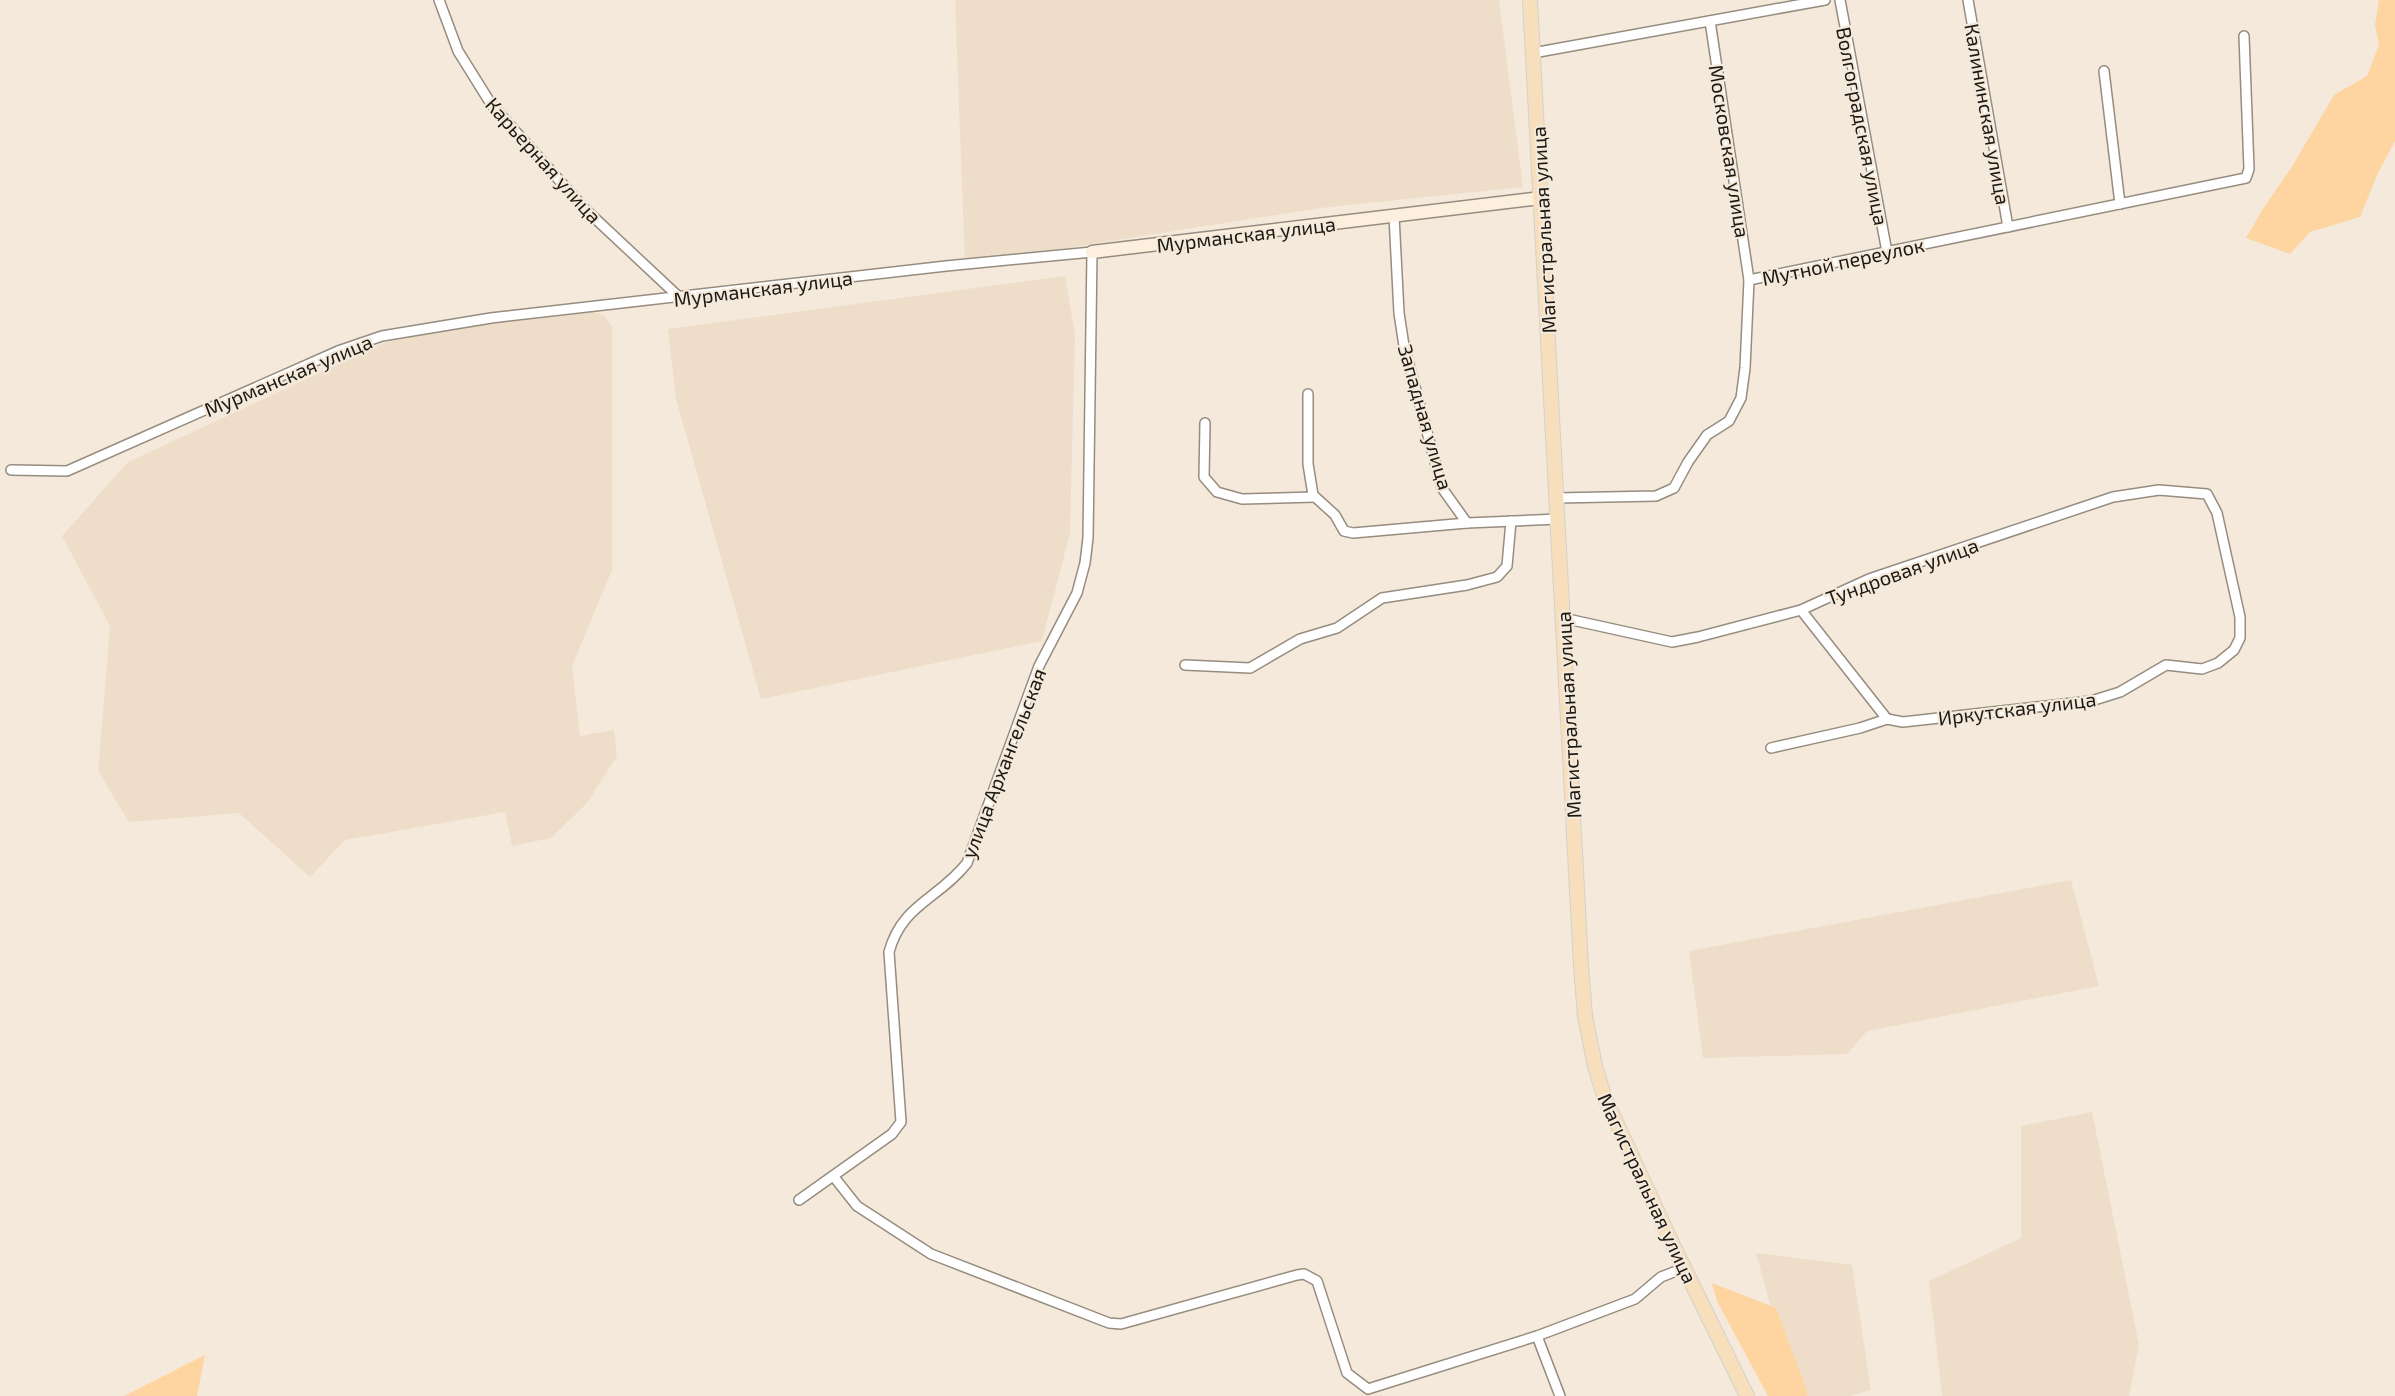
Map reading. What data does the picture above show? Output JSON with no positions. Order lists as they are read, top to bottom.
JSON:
{
  "streets": {
    "main road": ["Магистральная улица"],
    "street": [
      "Калининская улица",
      "Волгоградская улица",
      "Московская улица",
      "Карьерная улица",
      "Мурманская улица",
      "Мутной переулок",
      "Западная улица",
      "Тундровая улица",
      "Иркутская улица",
      "улица Архангельская"
    ]
  },
  "crossings": [
    ["Калининская улица", "Мутной переулок"],
    ["Волгоградская улица", "Мутной переулок"],
    ["Московская улица", "Мутной переулок"],
    ["Карьерная улица", "Мурманская улица"],
    ["Магистральная улица", "Мурманская улица"],
    ["Магистральная улица", "Мутной переулок"],
    ["Магистральная улица", "Тундровая улица"],
    ["Мурманская улица", "Западная улица"],
    ["Мурманская улица", "улица Архангельская"],
    ["Тундровая улица", "Иркутская улица"]
  ]
}
